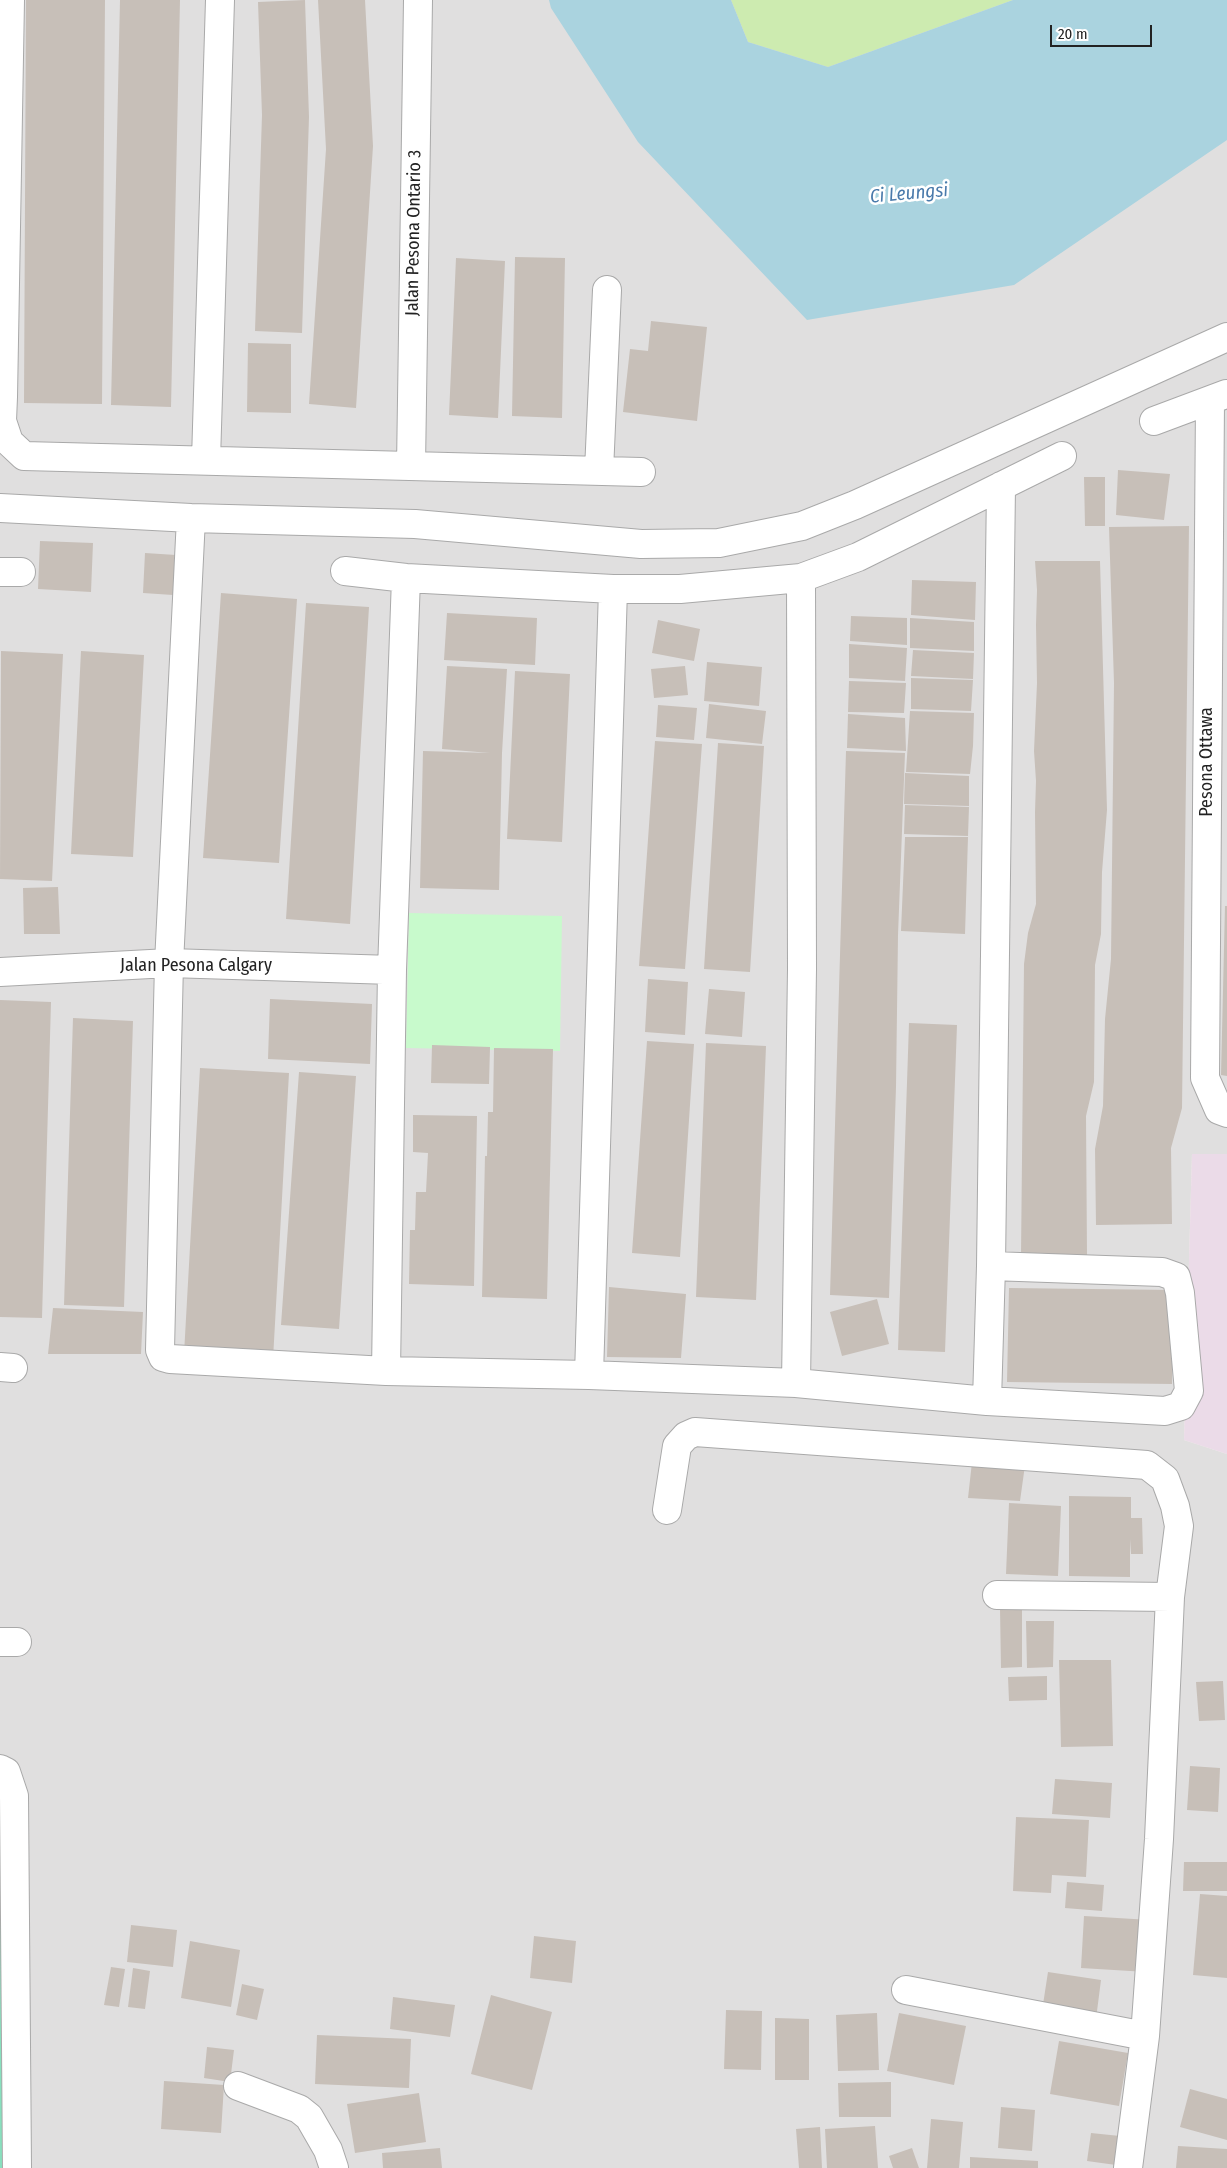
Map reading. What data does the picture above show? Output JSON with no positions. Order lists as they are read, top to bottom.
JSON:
{
  "streets": {
    "street": ["Jalan Pesona Ontario 3", "Pesona Ottawa", "Jalan Pesona Calgary"]
  },
  "water": ["Ci Leungsi"],
  "scale_bar": "20 m"
}
